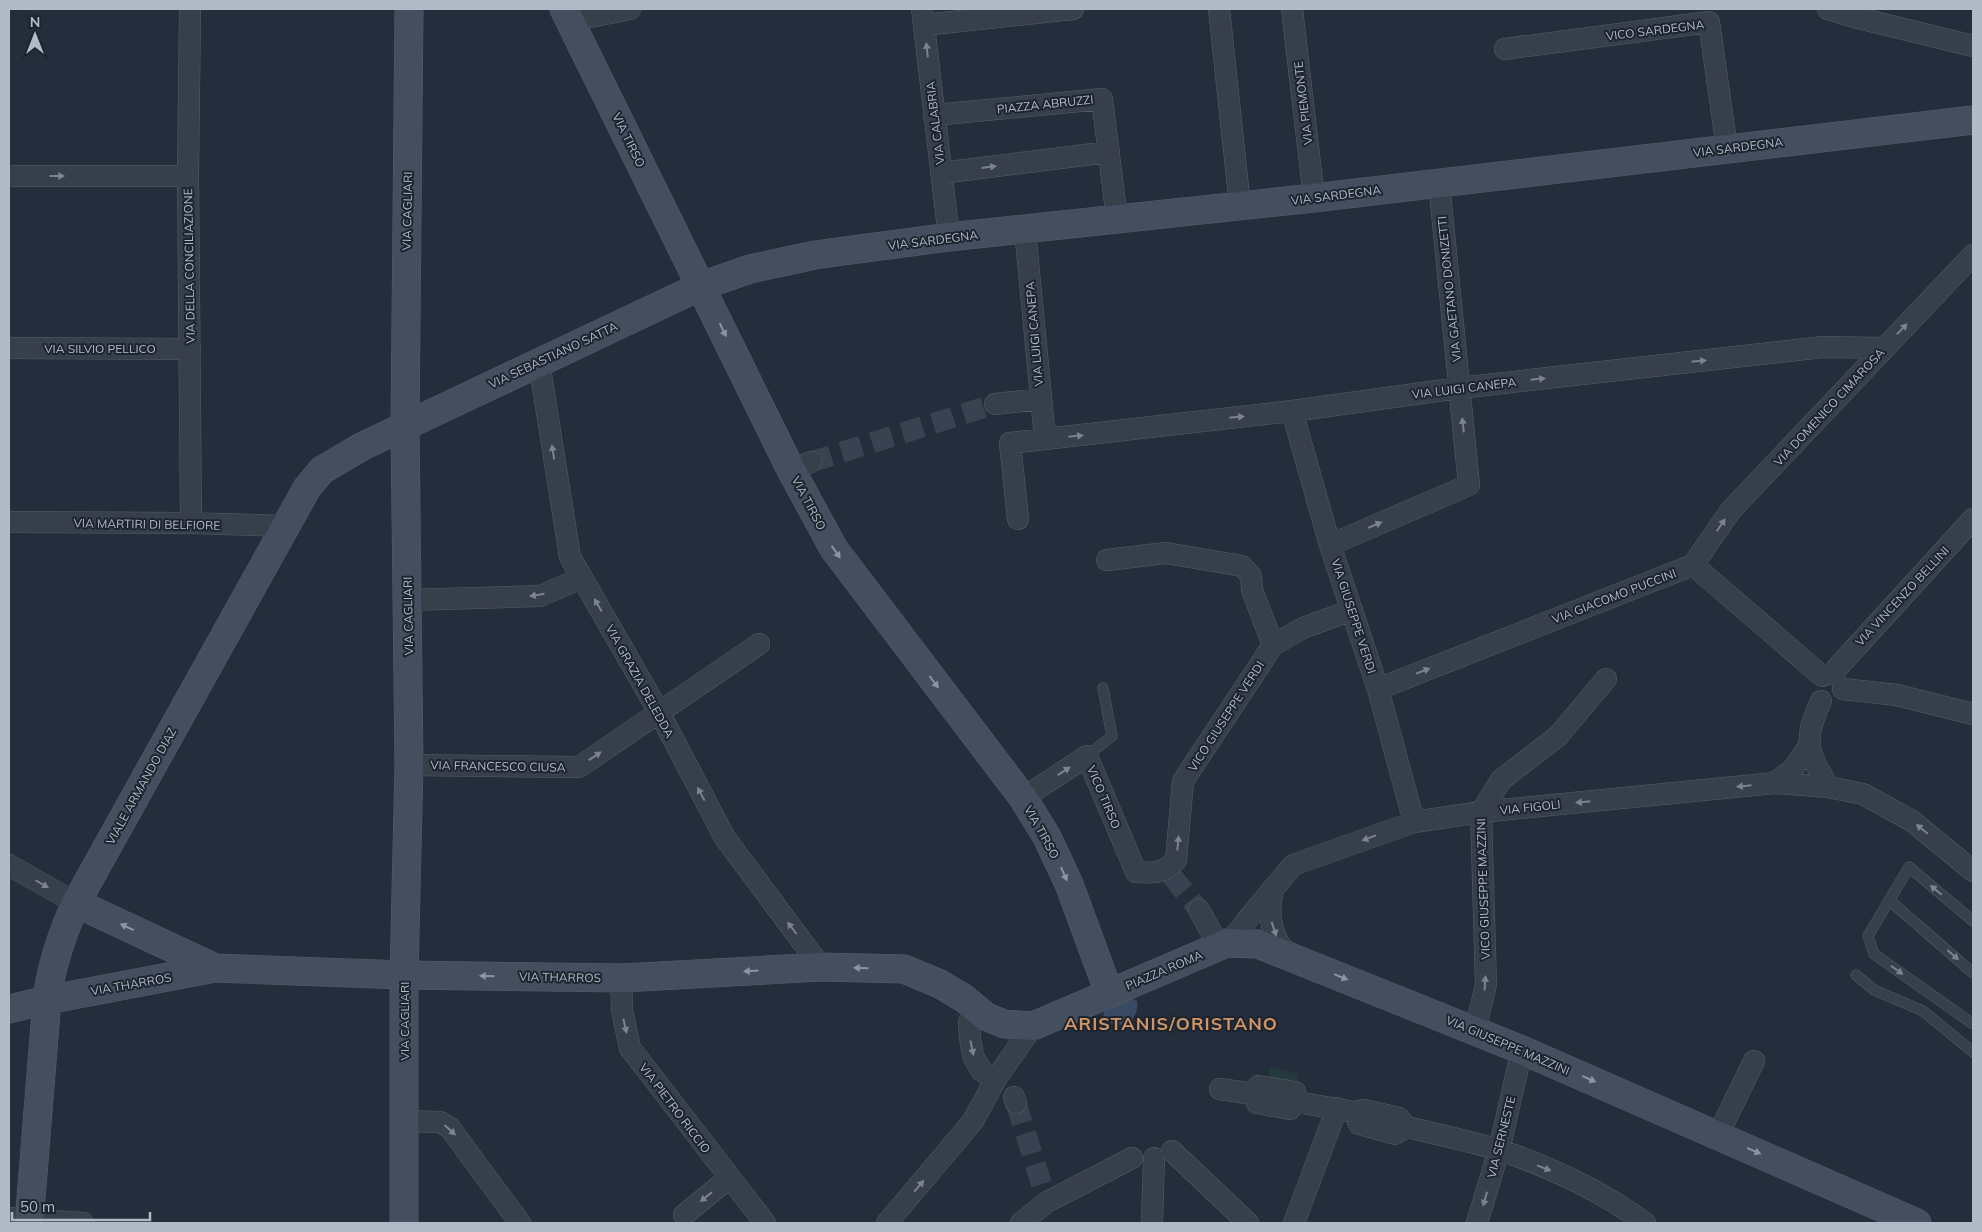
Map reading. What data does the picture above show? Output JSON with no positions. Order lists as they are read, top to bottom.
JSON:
{
  "streets": {
    "street": [
      "VICO SARDEGNA",
      "VIA PIEMONTE",
      "PIAZZA ABRUZZI",
      "VIA CALABRIA",
      "VIA TIRSO",
      "VIA SARDEGNA",
      "VIA CAGLIARI",
      "VIA DELLA CONCILIAZIONE",
      "VIA GAETANO DONIZETTI",
      "VIA LUIGI CANEPA",
      "VIA SILVIO PELLICO",
      "VIA SEBASTIANO SATTA",
      "VIA DOMENICO CIMAROSA",
      "VIA MARTIRI DI BELFIORE",
      "VIA GIACOMO PUCCINI",
      "VIA VINCENZO BELLINI",
      "VIA GIUSEPPE VERDI",
      "VIA GRAZIA DELEDDA",
      "VICO GIUSEPPE VERDI",
      "VIA FRANCESCO CIUSA",
      "VIALE ARMANDO DIAZ",
      "VICO TIRSO",
      "VIA FIGOLI",
      "VICO GIUSEPPE MAZZINI",
      "PIAZZA ROMA",
      "VIA THARROS",
      "VIA GIUSEPPE MAZZINI",
      "VIA PIETRO RICCIO",
      "VIA SERNESTE"
    ]
  },
  "crossings": [
    ["VICO SARDEGNA", "VIA SARDEGNA"],
    ["VIA PIEMONTE", "VIA SARDEGNA"],
    ["PIAZZA ABRUZZI", "VIA CALABRIA"],
    ["PIAZZA ABRUZZI", "VIA SARDEGNA"],
    ["VIA CALABRIA", "VIA SARDEGNA"],
    ["VIA TIRSO", "VIA SARDEGNA"],
    ["VIA TIRSO", "VIA SEBASTIANO SATTA"],
    ["VIA TIRSO", "VICO TIRSO"],
    ["VIA TIRSO", "PIAZZA ROMA"],
    ["VIA SARDEGNA", "VIA GAETANO DONIZETTI"],
    ["VIA SARDEGNA", "VIA LUIGI CANEPA"],
    ["VIA SARDEGNA", "VIA SEBASTIANO SATTA"],
    ["VIA CAGLIARI", "VIA SEBASTIANO SATTA"],
    ["VIA CAGLIARI", "VIA FRANCESCO CIUSA"],
    ["VIA CAGLIARI", "VIALE ARMANDO DIAZ"],
    ["VIA CAGLIARI", "VIA THARROS"],
    ["VIA DELLA CONCILIAZIONE", "VIA SILVIO PELLICO"],
    ["VIA DELLA CONCILIAZIONE", "VIA MARTIRI DI BELFIORE"],
    ["VIA GAETANO DONIZETTI", "VIA LUIGI CANEPA"],
    ["VIA GAETANO DONIZETTI", "VIA GIUSEPPE VERDI"],
    ["VIA LUIGI CANEPA", "VIA DOMENICO CIMAROSA"],
    ["VIA LUIGI CANEPA", "VIA GIUSEPPE VERDI"],
    ["VIA SEBASTIANO SATTA", "VIA GRAZIA DELEDDA"],
    ["VIA SEBASTIANO SATTA", "VIALE ARMANDO DIAZ"],
    ["VIA DOMENICO CIMAROSA", "VIA GIACOMO PUCCINI"],
    ["VIA MARTIRI DI BELFIORE", "VIALE ARMANDO DIAZ"],
    ["VIA GIACOMO PUCCINI", "VIA GIUSEPPE VERDI"],
    ["VIA GIUSEPPE VERDI", "VICO GIUSEPPE VERDI"],
    ["VIA GIUSEPPE VERDI", "VIA FIGOLI"],
    ["VIA GRAZIA DELEDDA", "VIA FRANCESCO CIUSA"],
    ["VIA GRAZIA DELEDDA", "VIA THARROS"],
    ["VICO GIUSEPPE VERDI", "VICO TIRSO"],
    ["VIALE ARMANDO DIAZ", "VIA THARROS"],
    ["VIA FIGOLI", "VICO GIUSEPPE MAZZINI"],
    ["VIA FIGOLI", "PIAZZA ROMA"],
    ["VICO GIUSEPPE MAZZINI", "VIA GIUSEPPE MAZZINI"],
    ["PIAZZA ROMA", "VIA THARROS"],
    ["PIAZZA ROMA", "VIA GIUSEPPE MAZZINI"],
    ["VIA THARROS", "VIA PIETRO RICCIO"],
    ["VIA GIUSEPPE MAZZINI", "VIA SERNESTE"]
  ],
  "one_way": [
    "VIA CALABRIA",
    "VIA TIRSO",
    "VIA GAETANO DONIZETTI",
    "VIA LUIGI CANEPA",
    "VIA DOMENICO CIMAROSA",
    "VIA GIACOMO PUCCINI",
    "VIA GRAZIA DELEDDA",
    "VICO GIUSEPPE VERDI",
    "VIA FIGOLI",
    "VICO GIUSEPPE MAZZINI",
    "VIA THARROS",
    "VIA PIETRO RICCIO"
  ],
  "districts": ["ARISTANIS/ORISTANO"],
  "scale_bar": "50 m",
  "north": "top"
}
